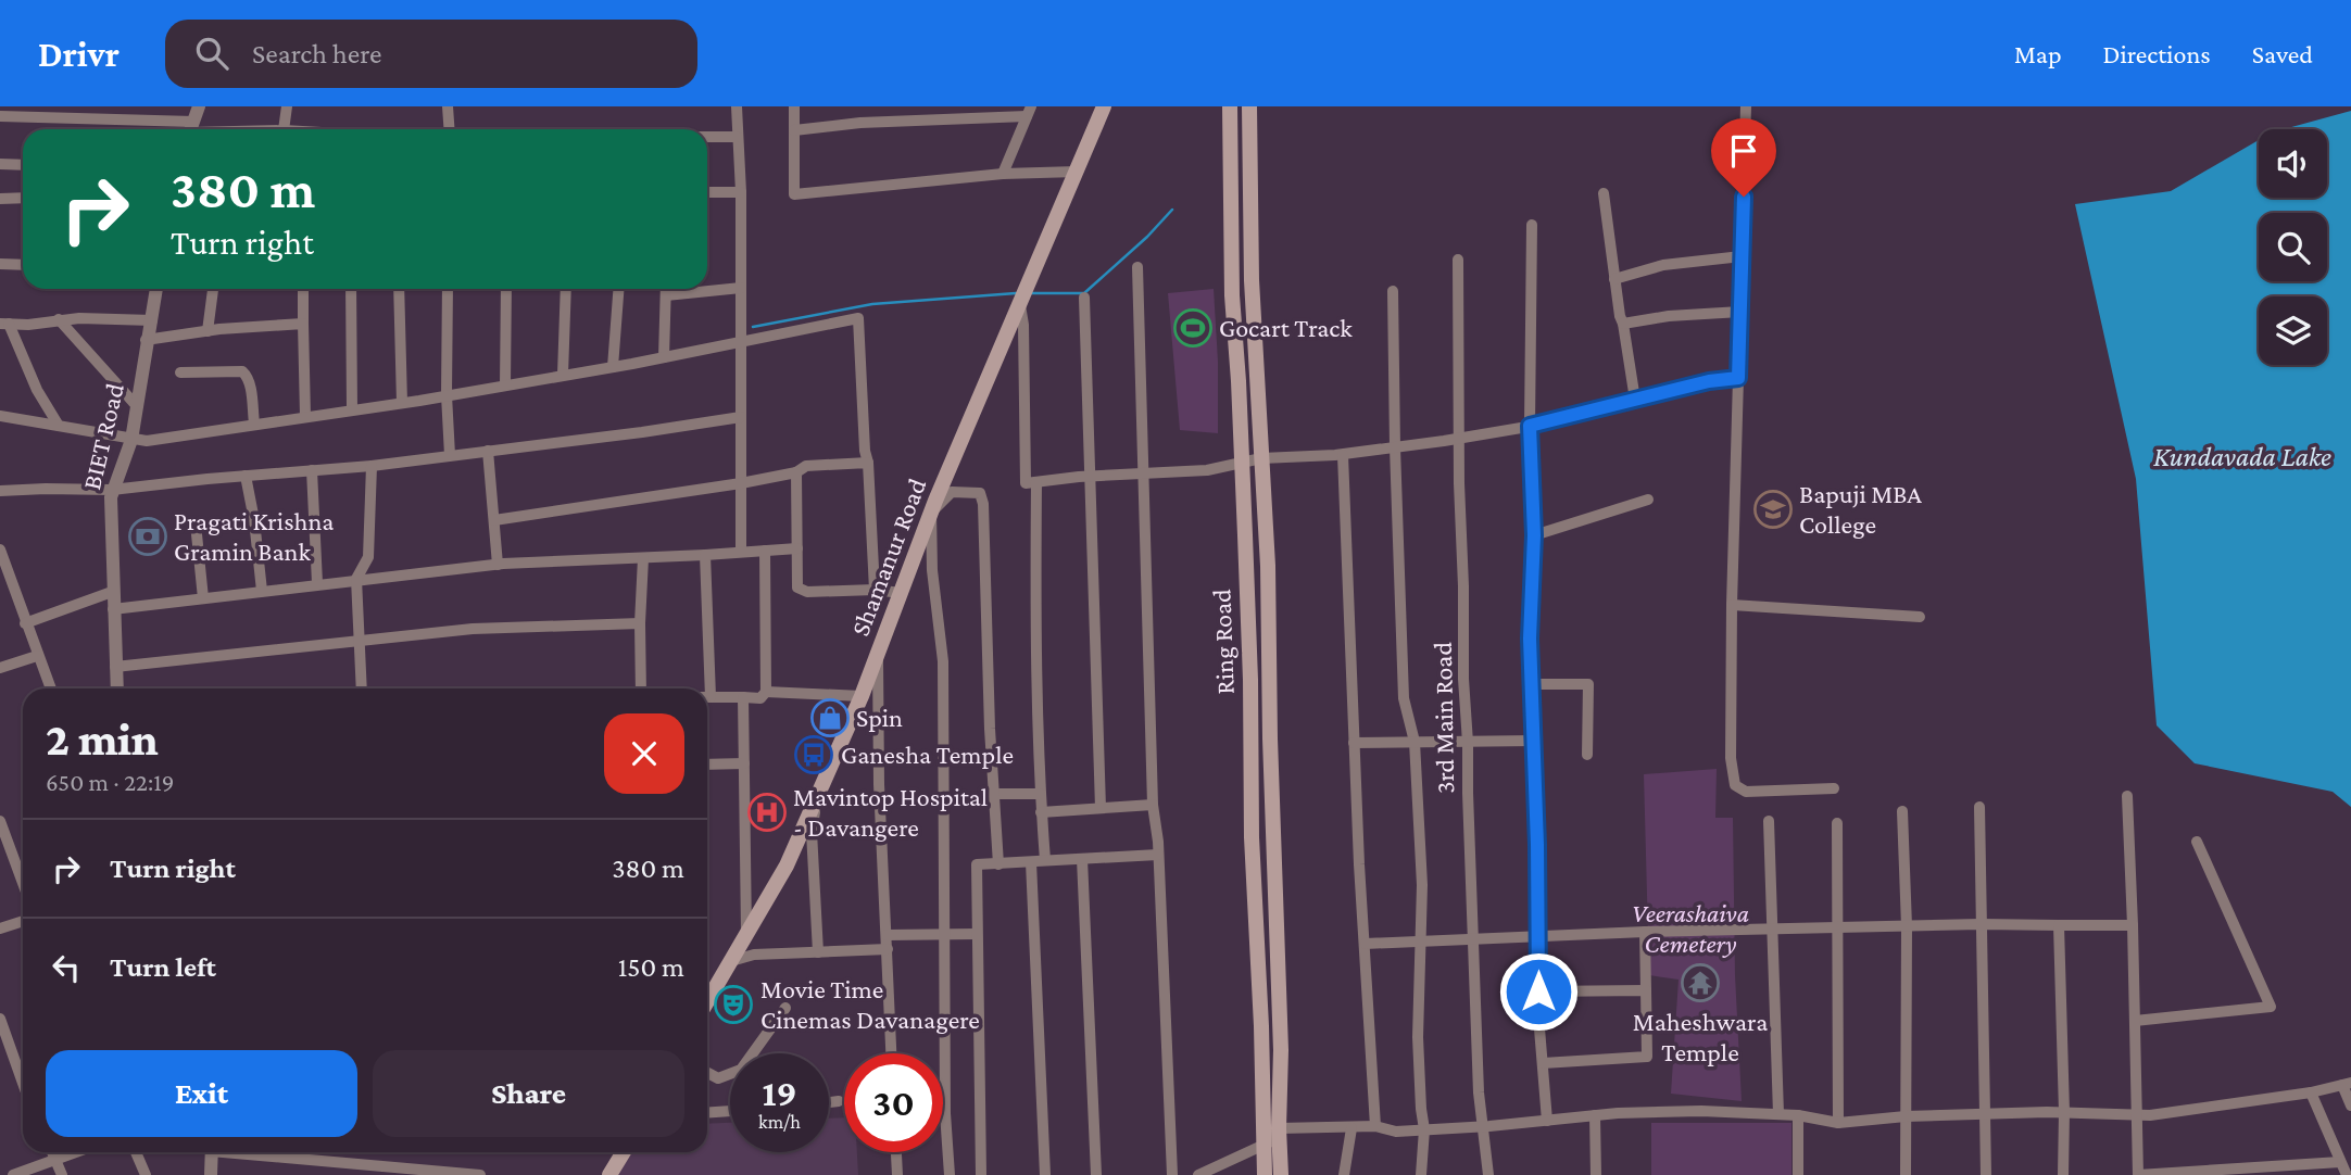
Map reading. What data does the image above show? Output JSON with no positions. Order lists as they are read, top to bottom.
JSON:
{
  "streets": {
    "main road": ["Shamanur Road", "Ring Road"],
    "street": ["BIET Road", "3rd Main Road"]
  },
  "water": ["Kundavada Lake"],
  "parks": ["Veerashaiva Cemetery"],
  "places": {
    "sports": ["Gocart Track"],
    "school or university": ["Bapuji MBA College"],
    "bank": ["Pragati Krishna Gramin Bank"],
    "shop": ["Spin"],
    "bus stop": ["Ganesha Temple"],
    "hospital": ["Mavintop Hospital - Davangere"],
    "temple": ["Maheshwara Temple"],
    "theatre": ["Movie Time Cinemas Davanagere"]
  },
  "page": {
    "header": "Drivr",
    "search": "Search here",
    "nav": ["Map", "Directions", "Saved"],
    "turn": ["380 m", "Turn right"],
    "heading": ["2 min", "650 m · 22:19"],
    "list": [
      {
        "name": "Turn right",
        "value": "380 m"
      },
      {
        "name": "Turn left",
        "value": "150 m"
      }
    ],
    "buttons": ["Exit", "Share"],
    "speed": "19 km/h",
    "limit": "30"
  }
}
